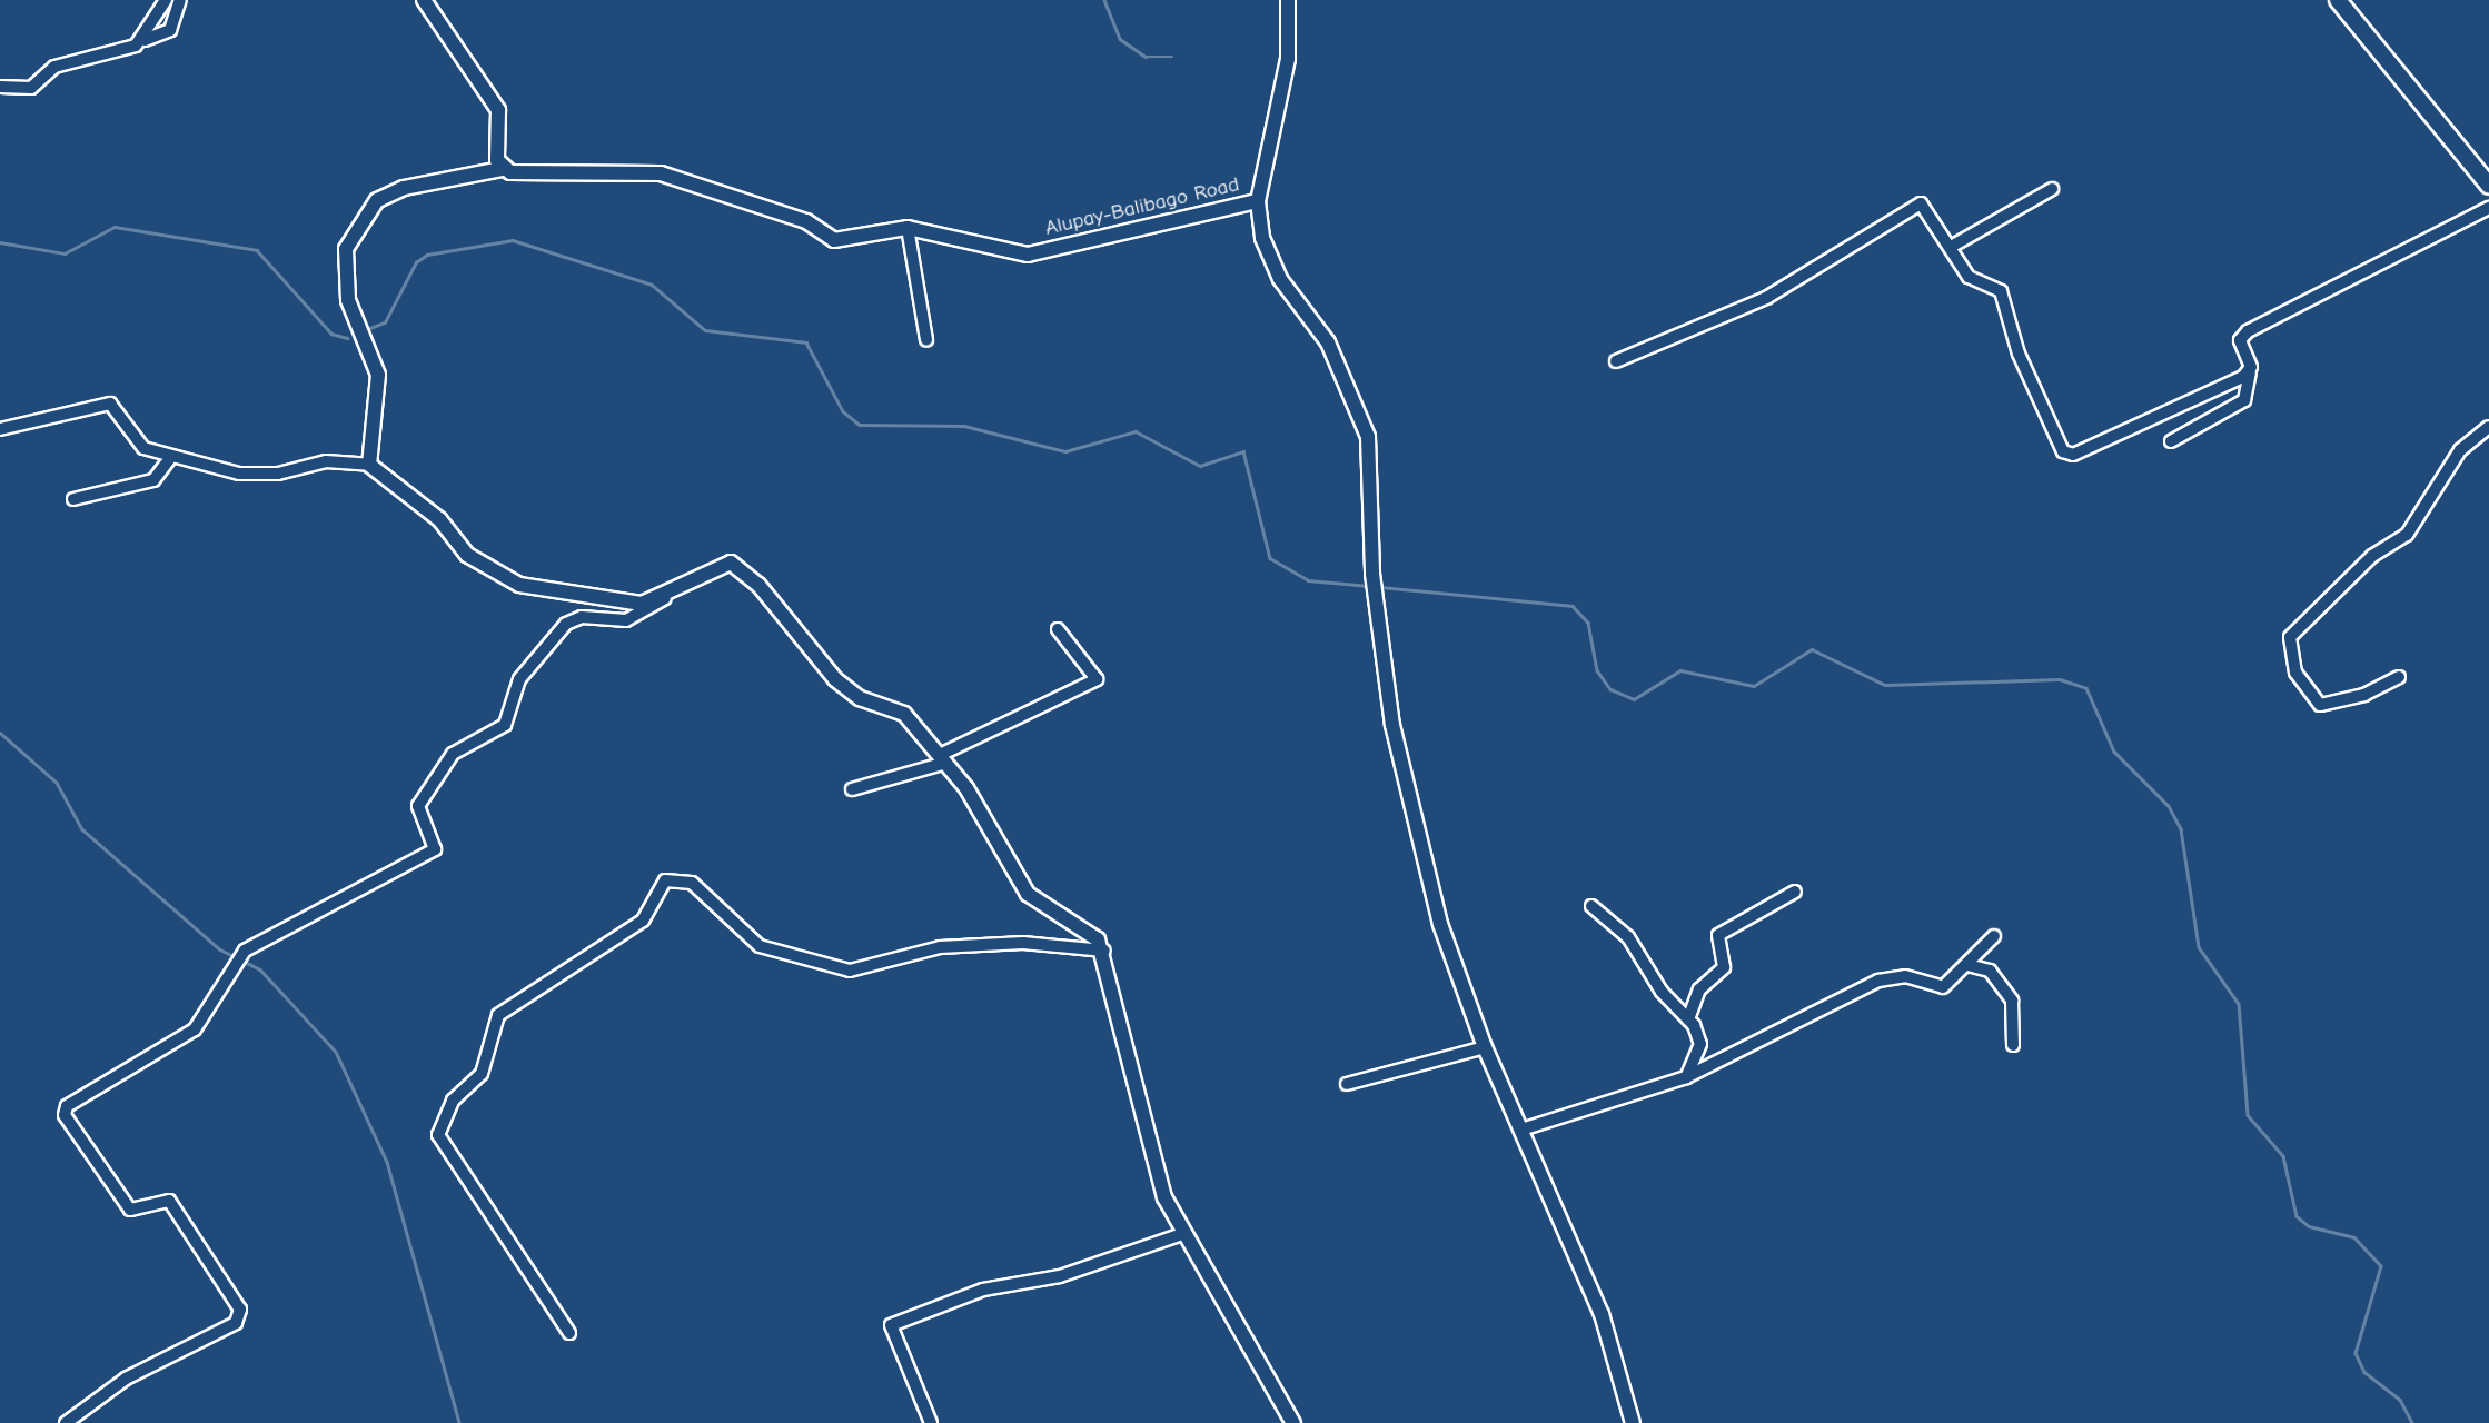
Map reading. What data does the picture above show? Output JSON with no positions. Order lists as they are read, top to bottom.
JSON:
{
  "streets": {
    "street": ["Alupay-Balibago Road"]
  }
}
